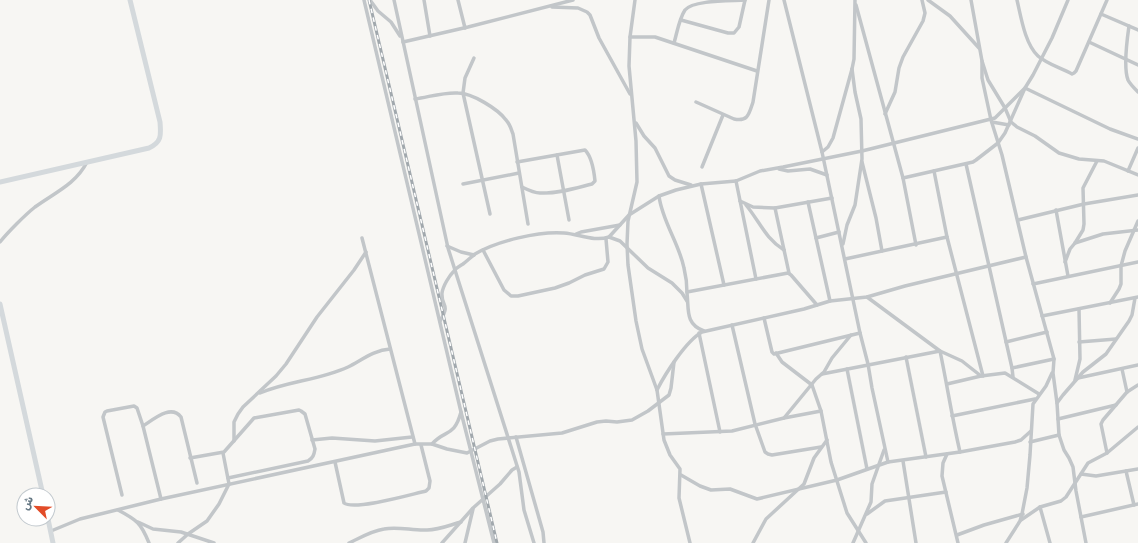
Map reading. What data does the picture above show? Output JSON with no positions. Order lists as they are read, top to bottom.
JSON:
{
  "north": "top left"
}
